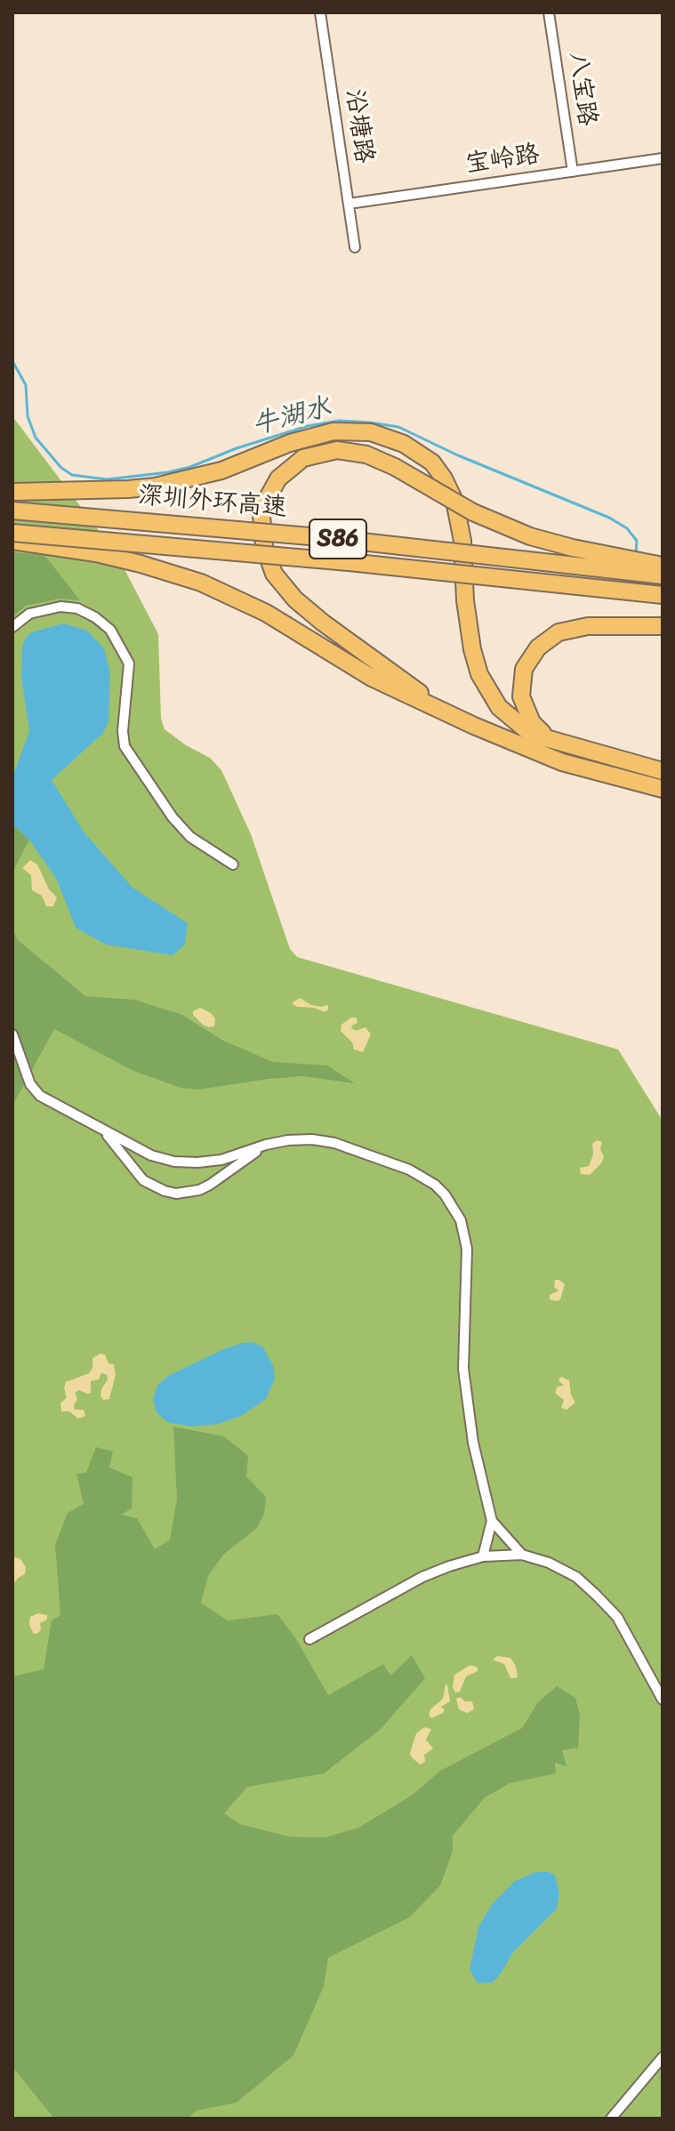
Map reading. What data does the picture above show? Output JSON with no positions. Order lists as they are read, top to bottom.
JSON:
{
  "streets": {
    "highway": ["深圳外环高速", "S86"],
    "street": ["八宝路", "沿塘路", "宝岭路"]
  },
  "crossings": [
    ["八宝路", "宝岭路"],
    ["沿塘路", "宝岭路"]
  ],
  "water": ["牛湖水"]
}
